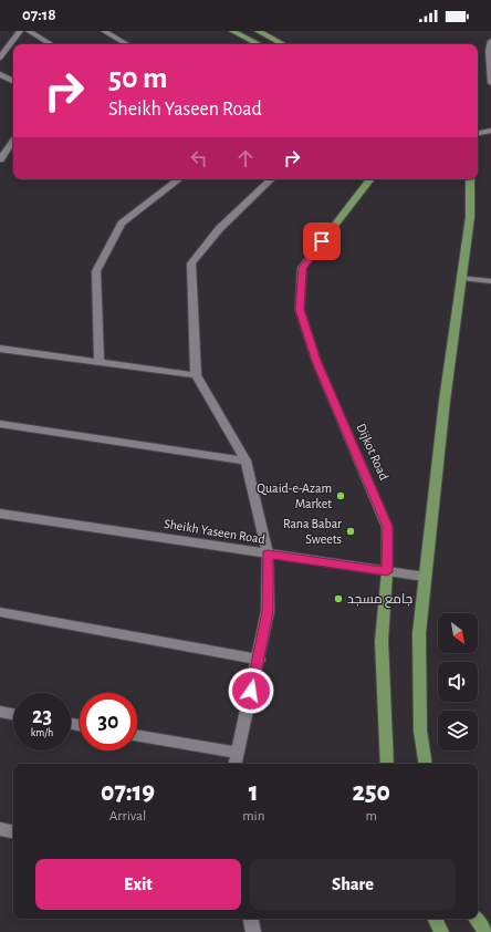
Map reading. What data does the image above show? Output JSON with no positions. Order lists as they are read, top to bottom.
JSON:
{
  "streets": {
    "main road": ["Dijkot Road"],
    "street": ["Sheikh Yaseen Road"]
  },
  "crossings": [
    ["Dijkot Road", "Sheikh Yaseen Road"]
  ],
  "places": ["Quaid-e-Azam Market", "Rana Babar Sweets", "جامع مسجد"],
  "north": "bottom right",
  "page": {
    "status": "07:18",
    "turn": ["50 m", "Sheikh Yaseen Road"],
    "speed": "23 km/h",
    "limit": "30",
    "eta": [
      "07:19",
      "Arrival",
      "1",
      "min",
      "250",
      "m"
    ],
    "buttons": ["Exit", "Share"]
  }
}
